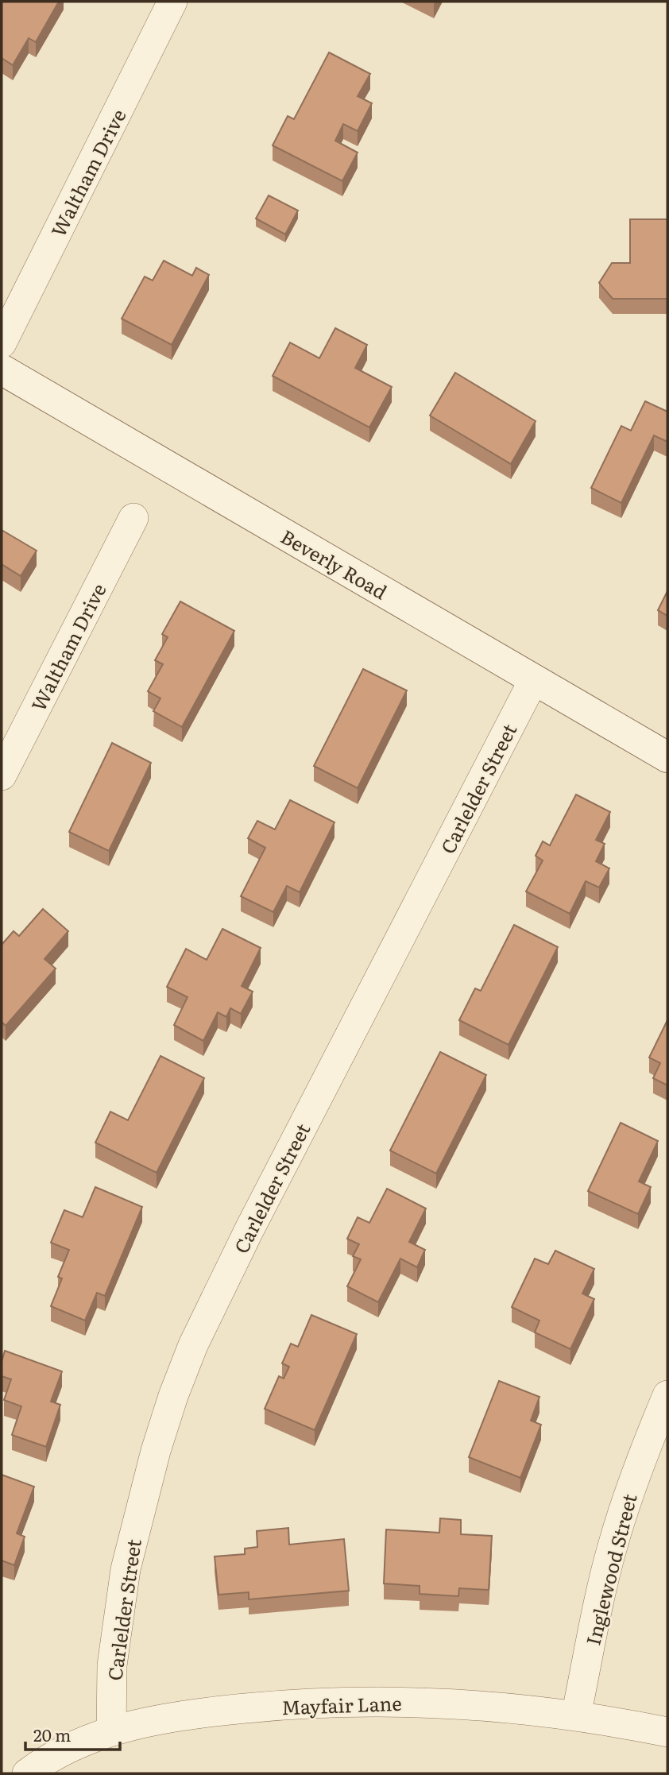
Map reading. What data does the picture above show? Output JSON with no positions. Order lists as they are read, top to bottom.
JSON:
{
  "streets": {
    "street": [
      "Waltham Drive",
      "Beverly Road",
      "Carlelder Street",
      "Inglewood Street",
      "Mayfair Lane"
    ]
  },
  "crossings": [
    ["Beverly Road", "Carlelder Street"],
    ["Carlelder Street", "Mayfair Lane"],
    ["Inglewood Street", "Mayfair Lane"]
  ],
  "scale_bar": "20 m"
}
